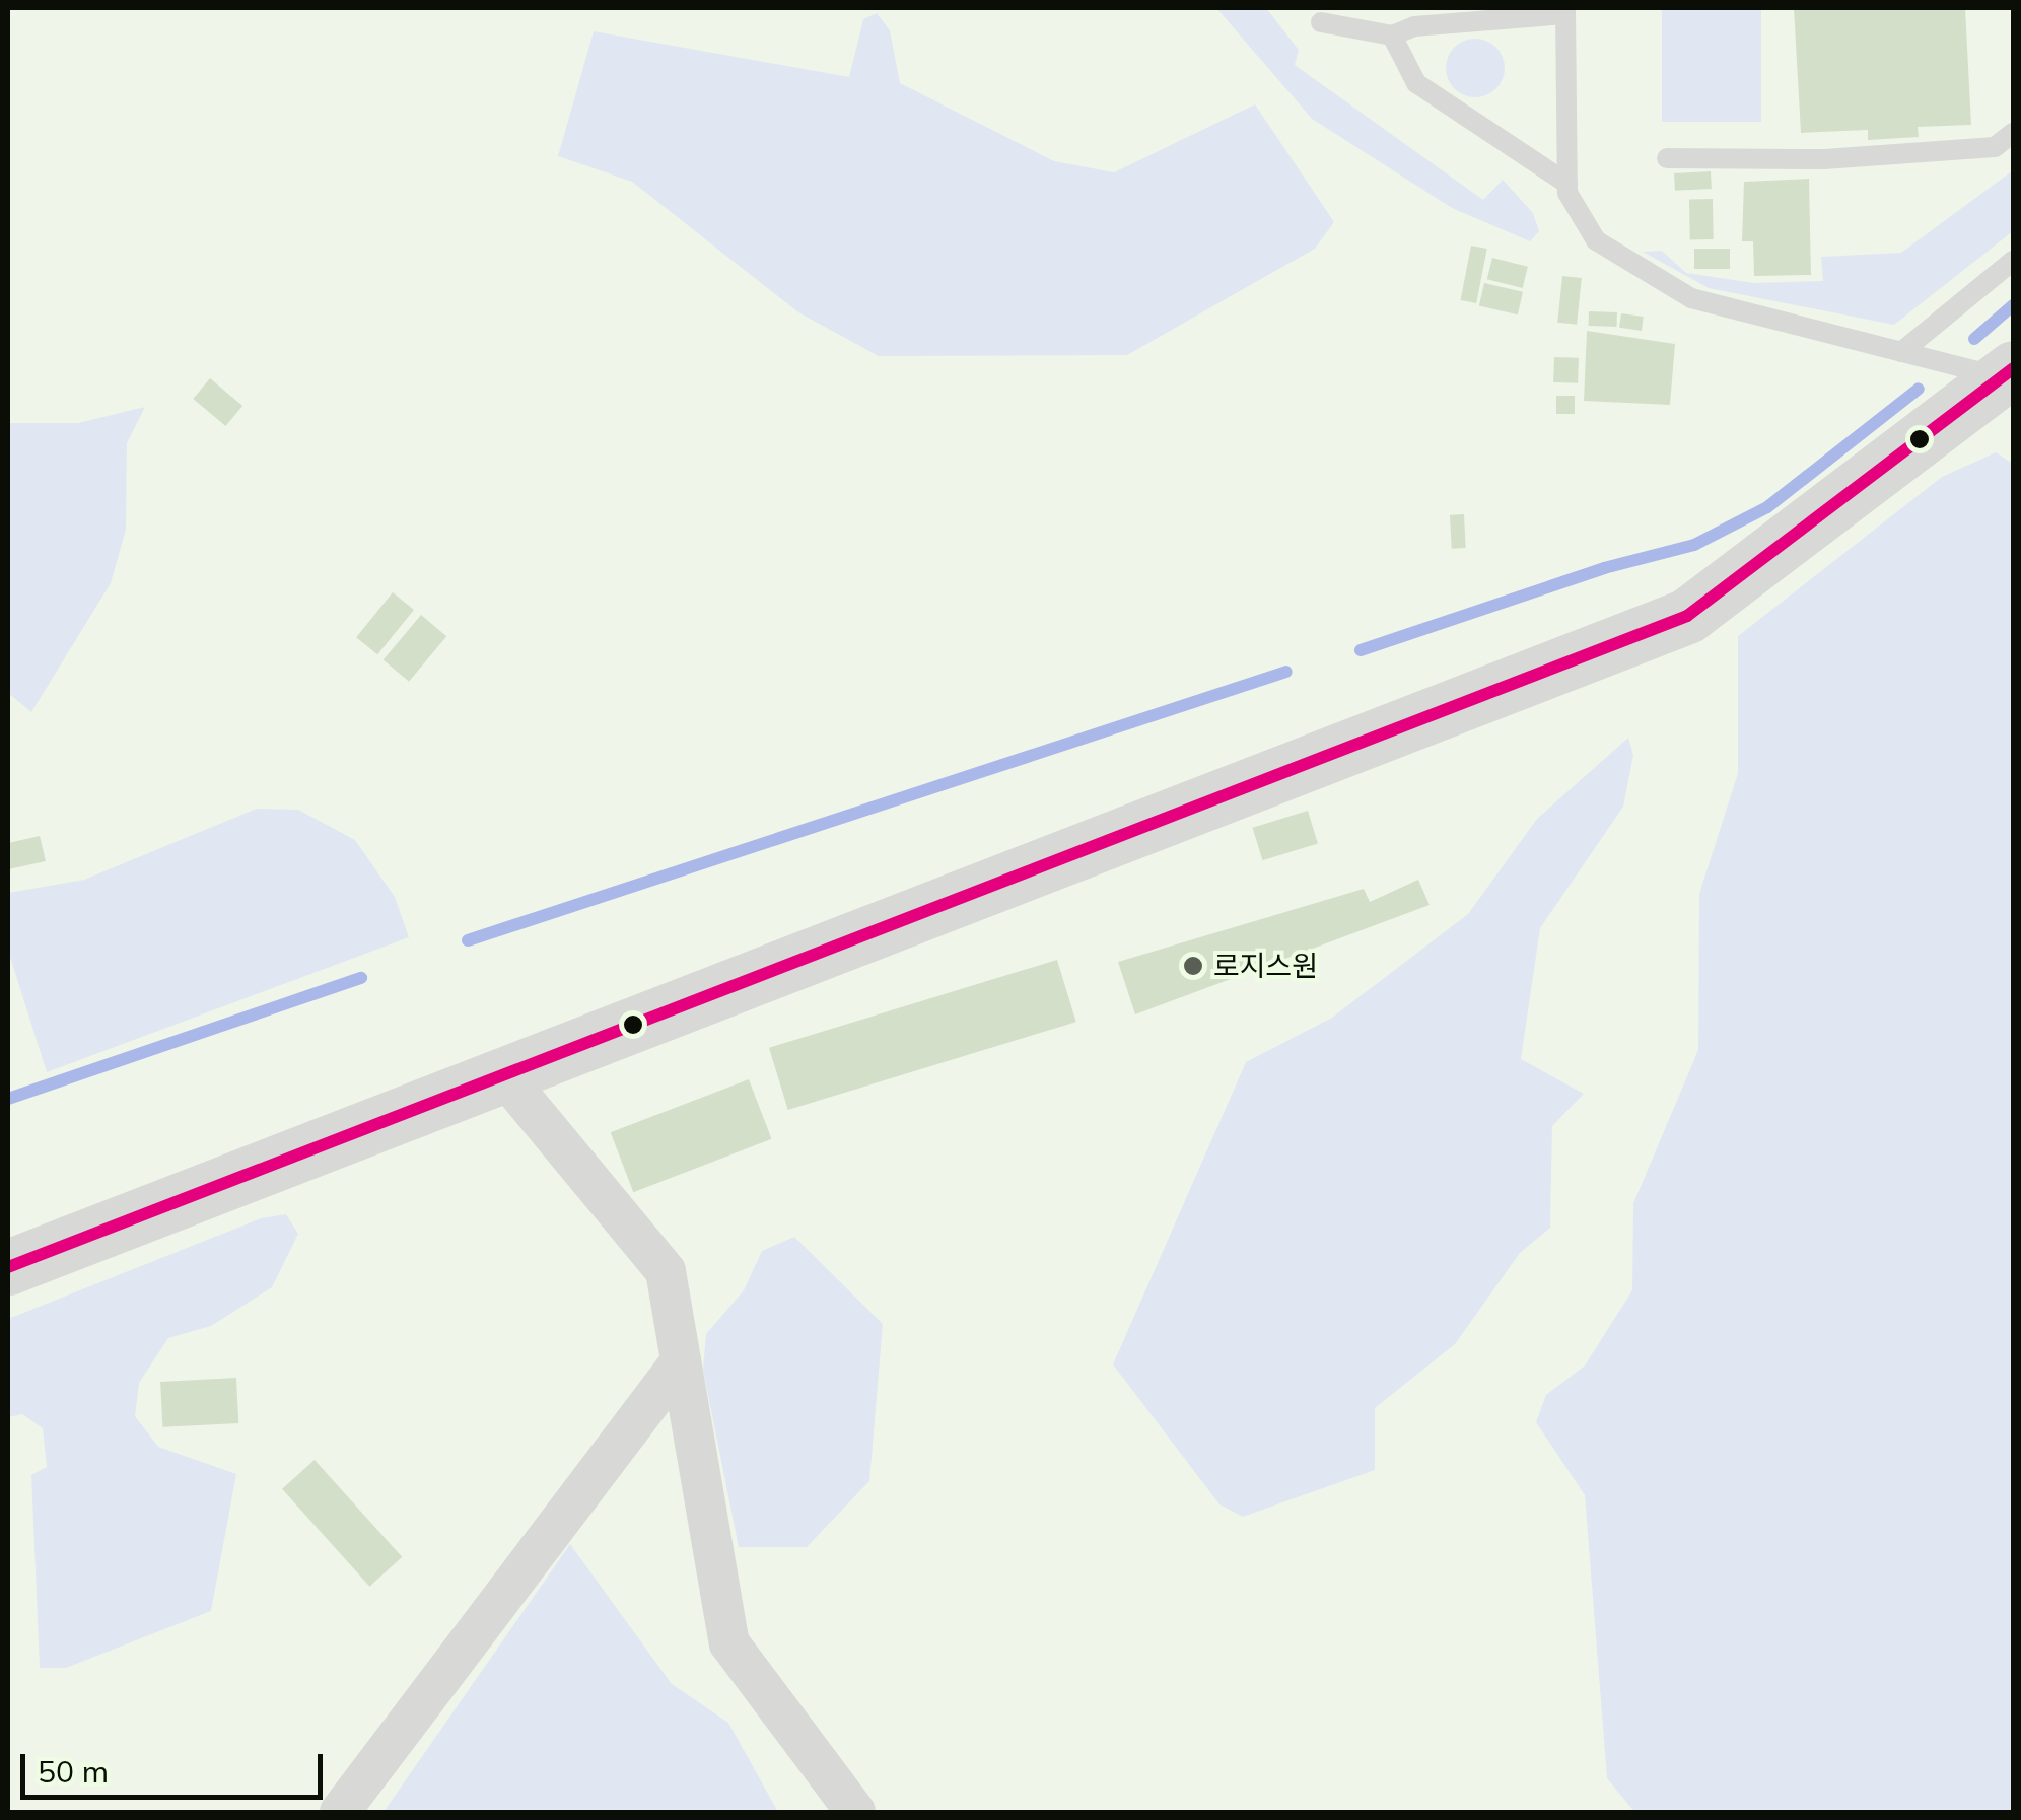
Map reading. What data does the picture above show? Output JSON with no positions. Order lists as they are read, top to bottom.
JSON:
{
  "places": ["로지스원"],
  "scale_bar": "50 m"
}
